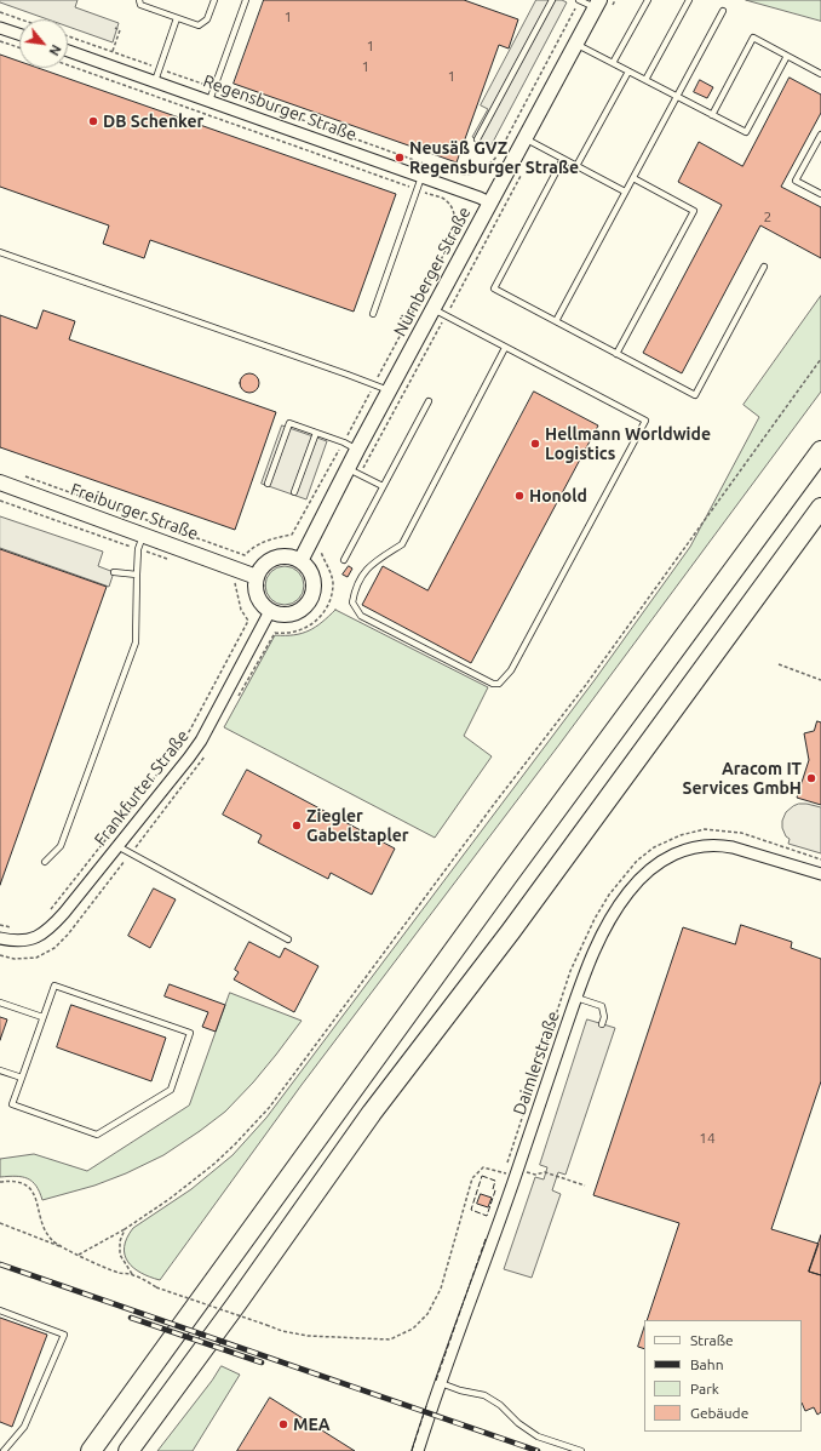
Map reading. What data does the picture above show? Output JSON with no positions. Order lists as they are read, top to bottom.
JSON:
{
  "streets": {
    "street": [
      "Regensburger Straße",
      "Nürnberger Straße",
      "Freiburger Straße",
      "Frankfurter Straße",
      "Daimlerstraße"
    ]
  },
  "crossings": [
    ["Regensburger Straße", "Nürnberger Straße"],
    ["Nürnberger Straße", "Freiburger Straße"],
    ["Nürnberger Straße", "Frankfurter Straße"],
    ["Freiburger Straße", "Frankfurter Straße"]
  ],
  "places": [
    "DB Schenker",
    "Neusäß GVZ Regensburger Straße",
    "Hellmann Worldwide Logistics",
    "Honold",
    "Aracom IT Services GmbH",
    "Ziegler Gabelstapler",
    "MEA"
  ],
  "house_numbers": [
    "1",
    "1",
    "1",
    "1",
    "2",
    "14"
  ],
  "legend": [
    "Straße",
    "Bahn",
    "Park",
    "Gebäude"
  ],
  "north": "bottom right"
}
